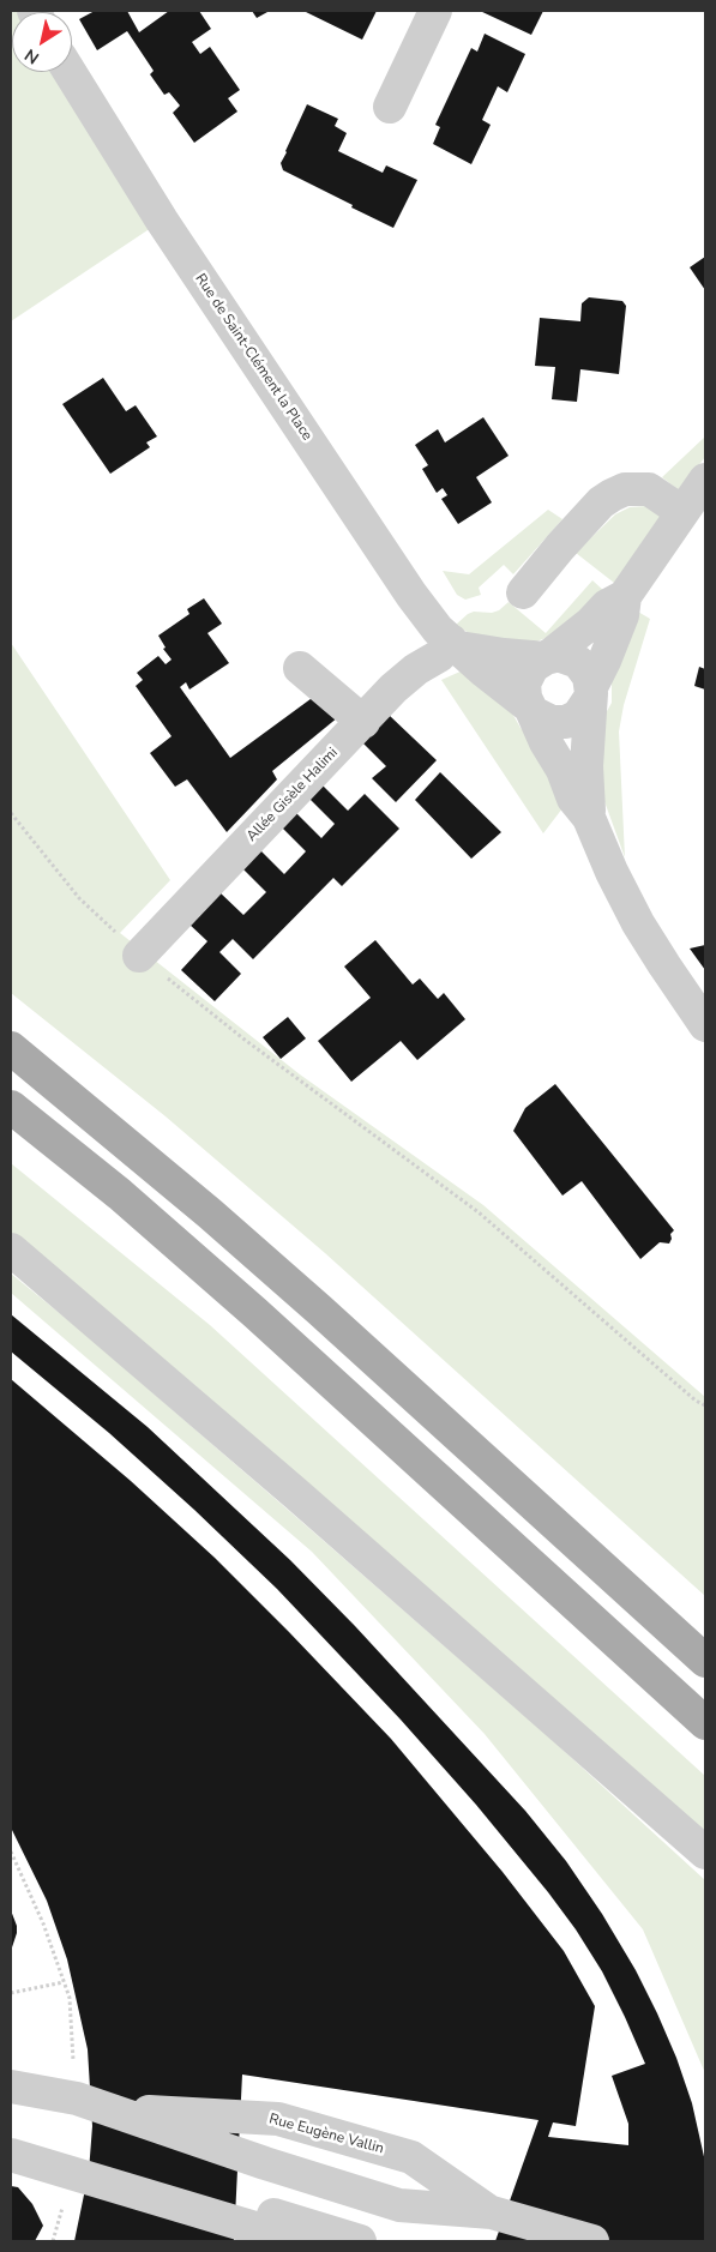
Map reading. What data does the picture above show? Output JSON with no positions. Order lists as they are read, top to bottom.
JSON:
{
  "streets": {
    "street": ["Rue de Saint-Clément la Place", "Allée Gisèle Halimi", "Rue Eugène Vallin"]
  },
  "crossings": [
    ["Rue de Saint-Clément la Place", "Allée Gisèle Halimi"]
  ],
  "north": "bottom left"
}
